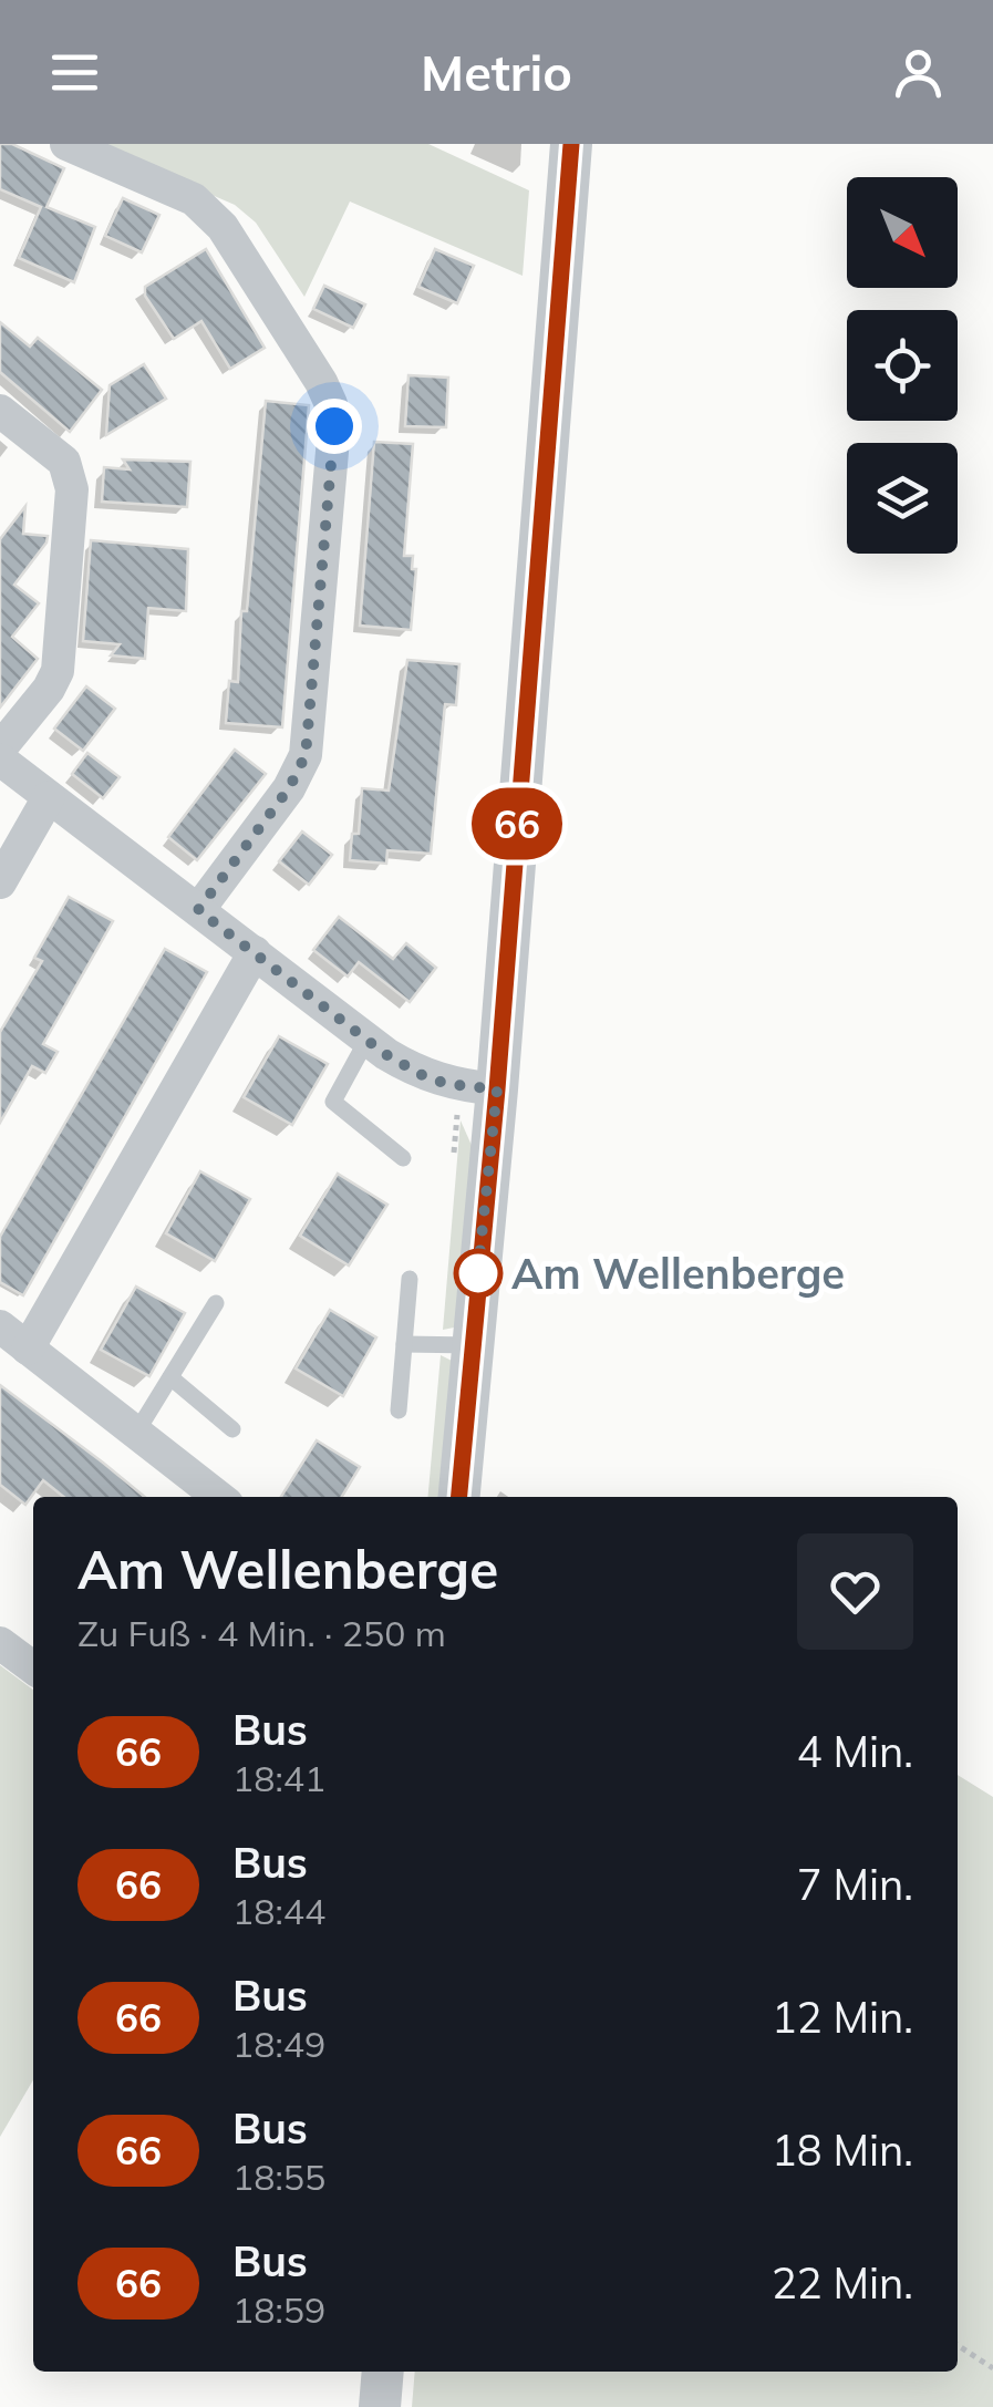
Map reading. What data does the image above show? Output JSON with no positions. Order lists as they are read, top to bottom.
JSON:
{
  "places": ["Am Wellenberge"],
  "lines": ["bus line 66"],
  "north": "bottom right",
  "page": {
    "header": "Metrio",
    "on_map": "66",
    "heading": ["Am Wellenberge", "Zu Fuß · 4 Min. · 250 m"],
    "list": [
      {
        "mark": "66",
        "name": "Bus",
        "note": "18:41",
        "value": "4 Min."
      },
      {
        "mark": "66",
        "name": "Bus",
        "note": "18:44",
        "value": "7 Min."
      },
      {
        "mark": "66",
        "name": "Bus",
        "note": "18:49",
        "value": "12 Min."
      },
      {
        "mark": "66",
        "name": "Bus",
        "note": "18:55",
        "value": "18 Min."
      },
      {
        "mark": "66",
        "name": "Bus",
        "note": "18:59",
        "value": "22 Min."
      }
    ]
  }
}
